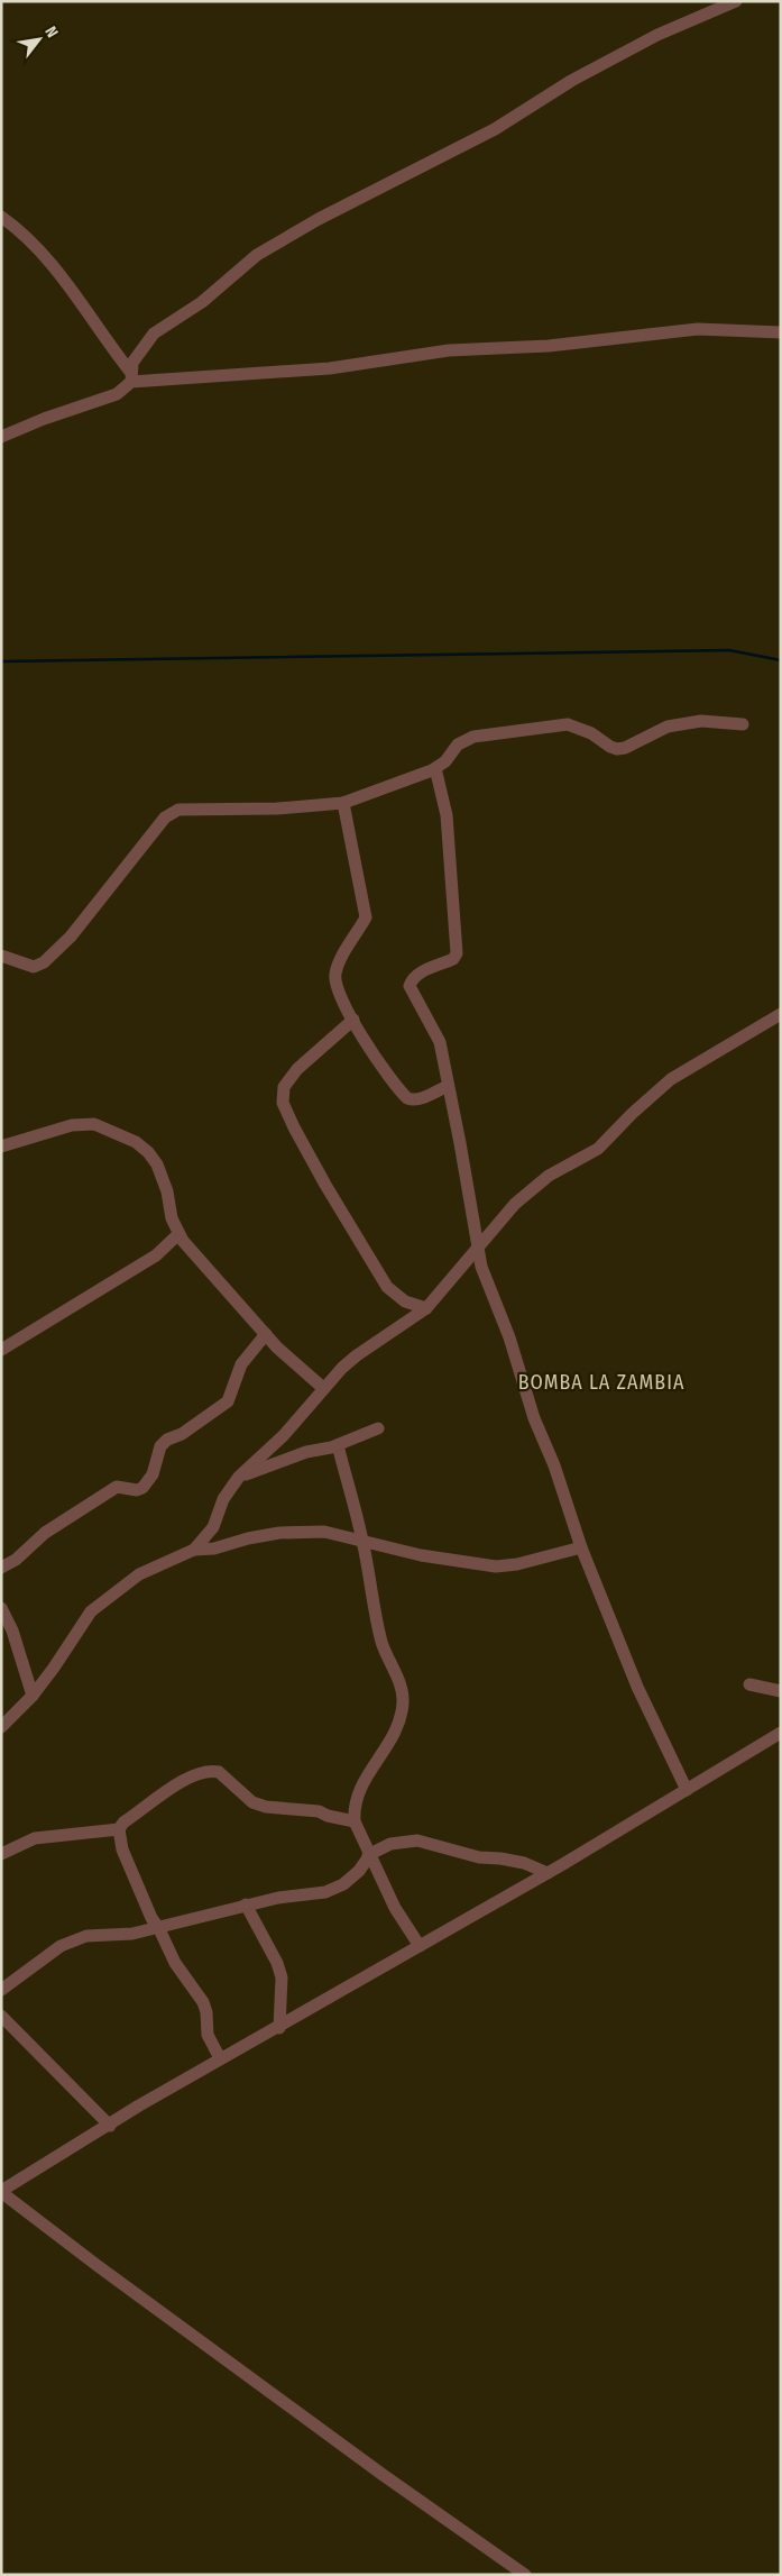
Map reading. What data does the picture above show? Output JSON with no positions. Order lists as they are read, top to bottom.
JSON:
{
  "districts": ["BOMBA LA ZAMBIA"],
  "north": "top right"
}
